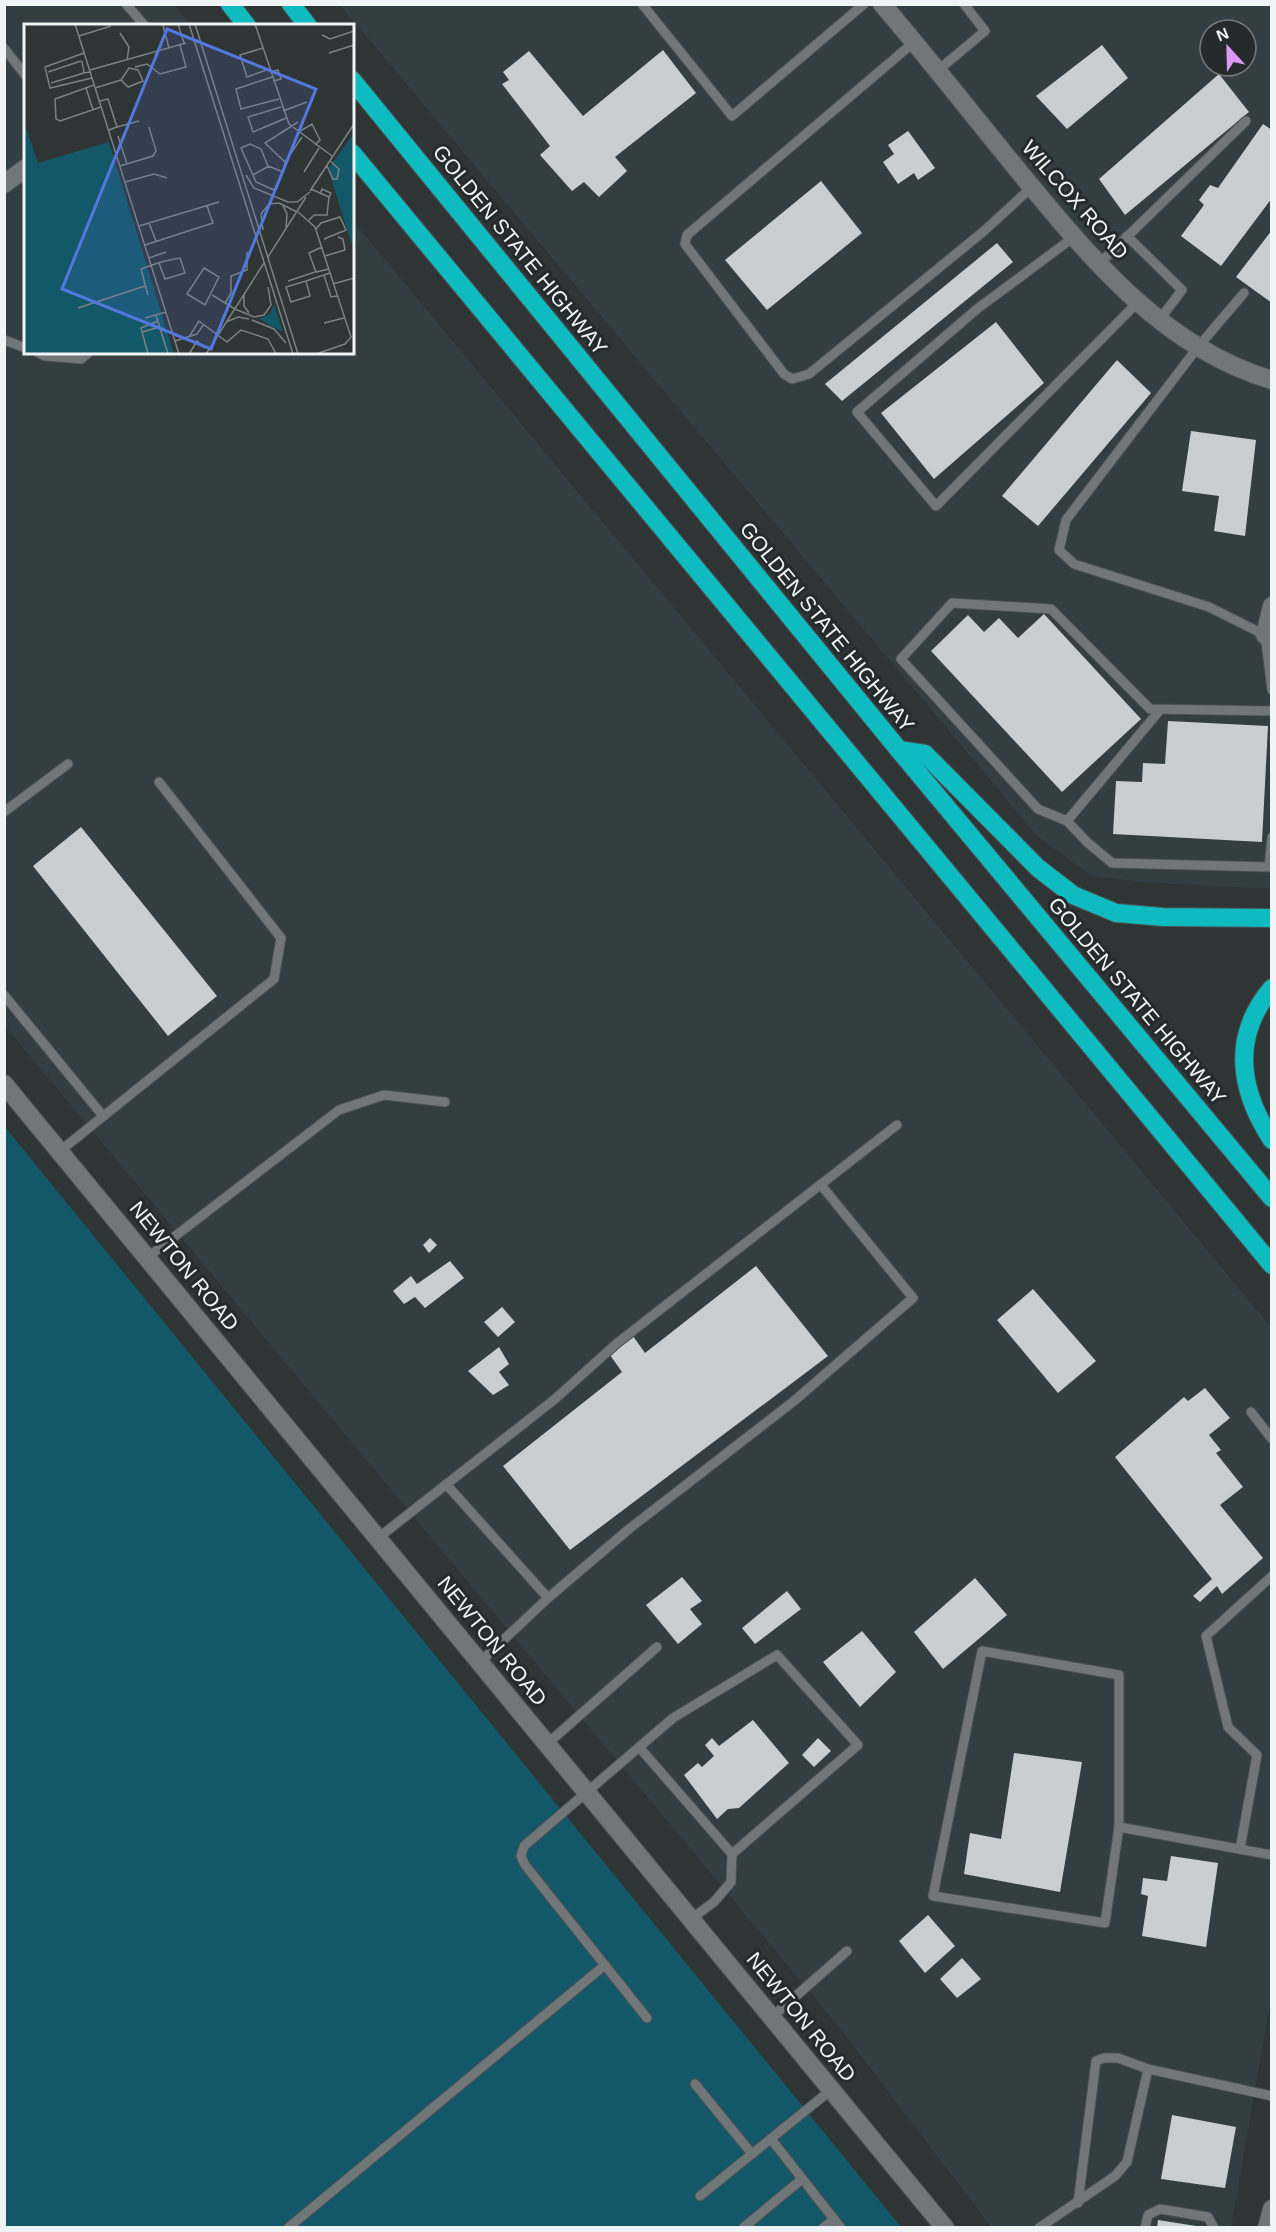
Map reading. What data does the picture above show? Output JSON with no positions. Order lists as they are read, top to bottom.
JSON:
{
  "streets": {
    "highway": ["GOLDEN STATE HIGHWAY"],
    "street": ["WILCOX ROAD", "NEWTON ROAD"]
  },
  "north": "top"
}
